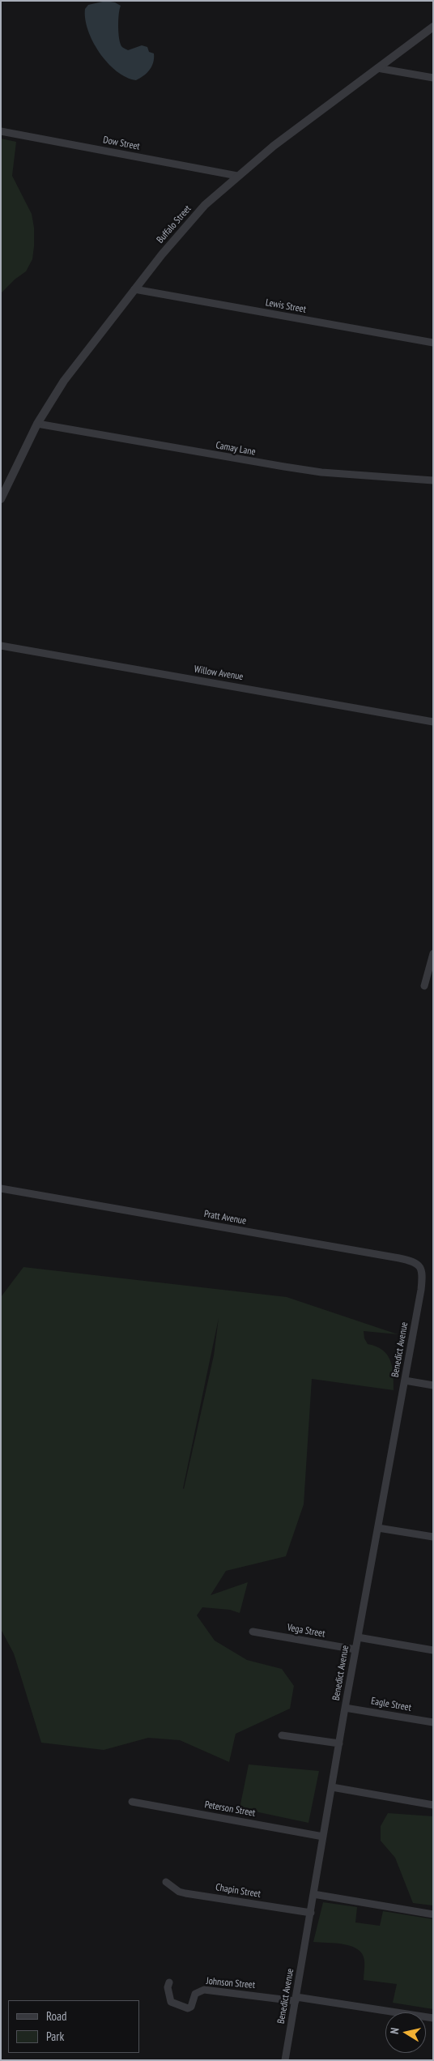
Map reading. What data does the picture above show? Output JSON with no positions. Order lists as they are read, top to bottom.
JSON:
{
  "streets": {
    "street": [
      "Dow Street",
      "Buffalo Street",
      "Lewis Street",
      "Camay Lane",
      "Willow Avenue",
      "Pratt Avenue",
      "Benedict Avenue",
      "Vega Street",
      "Eagle Street",
      "Peterson Street",
      "Chapin Street",
      "Johnson Street"
    ]
  },
  "crossings": [
    ["Dow Street", "Buffalo Street"],
    ["Buffalo Street", "Lewis Street"],
    ["Buffalo Street", "Camay Lane"],
    ["Pratt Avenue", "Benedict Avenue"],
    ["Benedict Avenue", "Vega Street"],
    ["Benedict Avenue", "Eagle Street"],
    ["Benedict Avenue", "Peterson Street"],
    ["Benedict Avenue", "Chapin Street"],
    ["Benedict Avenue", "Johnson Street"]
  ],
  "legend": ["Road", "Park"],
  "north": "left"
}
